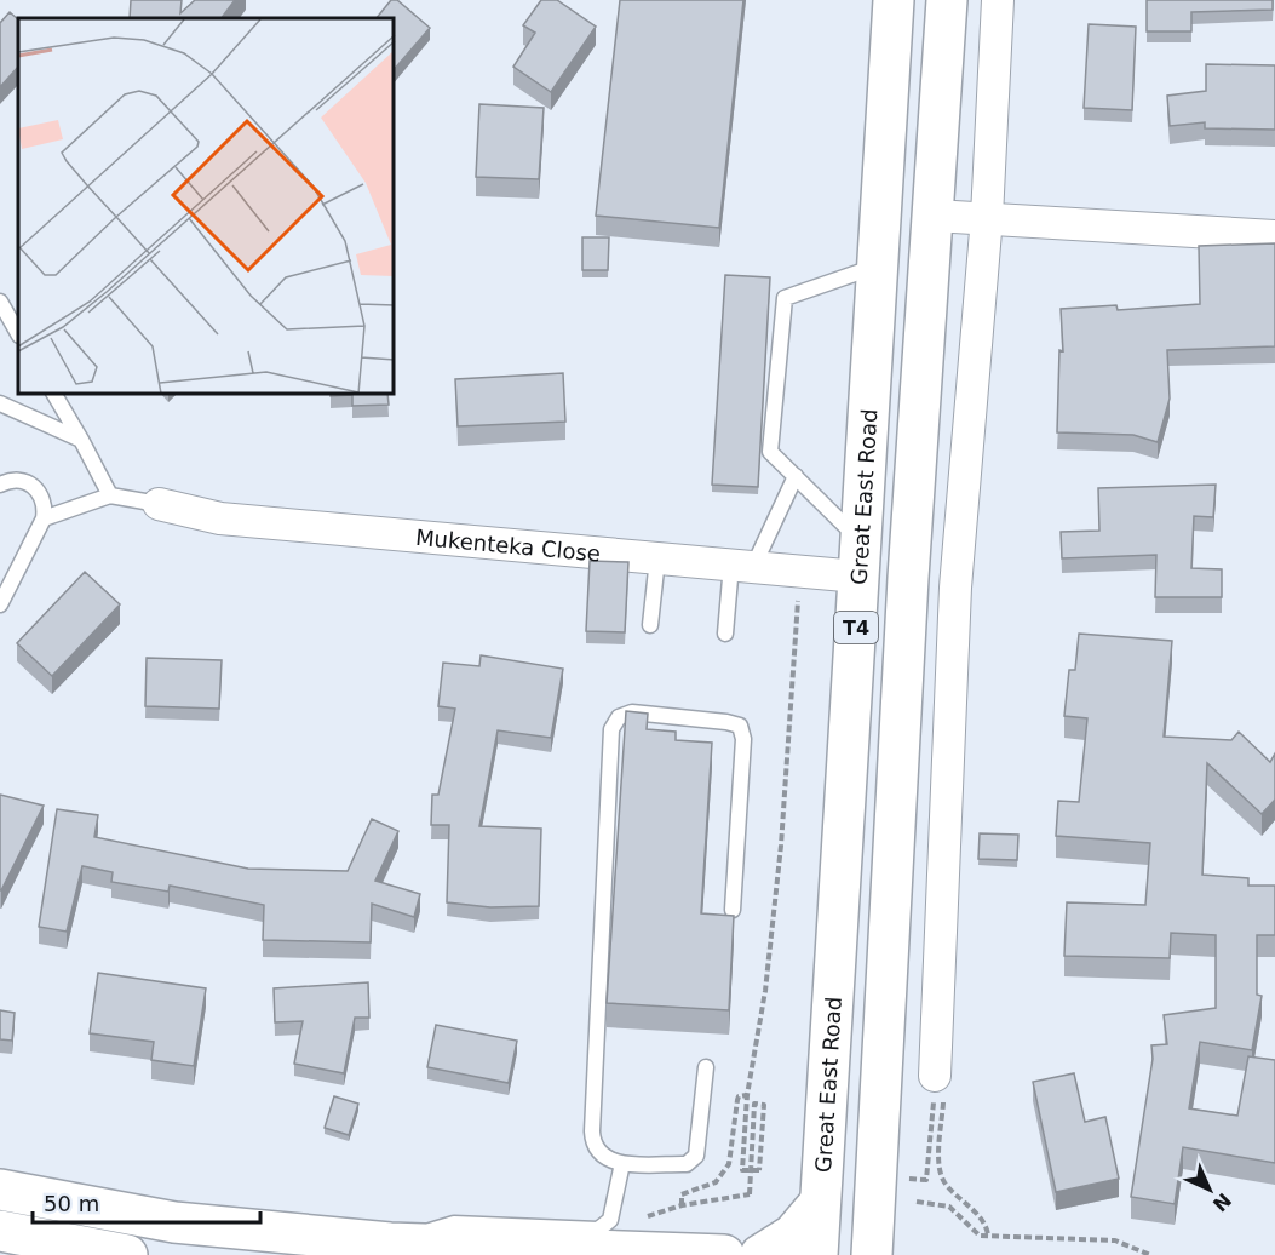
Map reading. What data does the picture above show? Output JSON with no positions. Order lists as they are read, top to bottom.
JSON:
{
  "streets": {
    "main road": ["Great East Road", "T4"],
    "street": ["Mukenteka Close"]
  },
  "crossings": [
    ["Great East Road", "Mukenteka Close"]
  ],
  "scale_bar": "50 m",
  "north": "bottom right"
}
